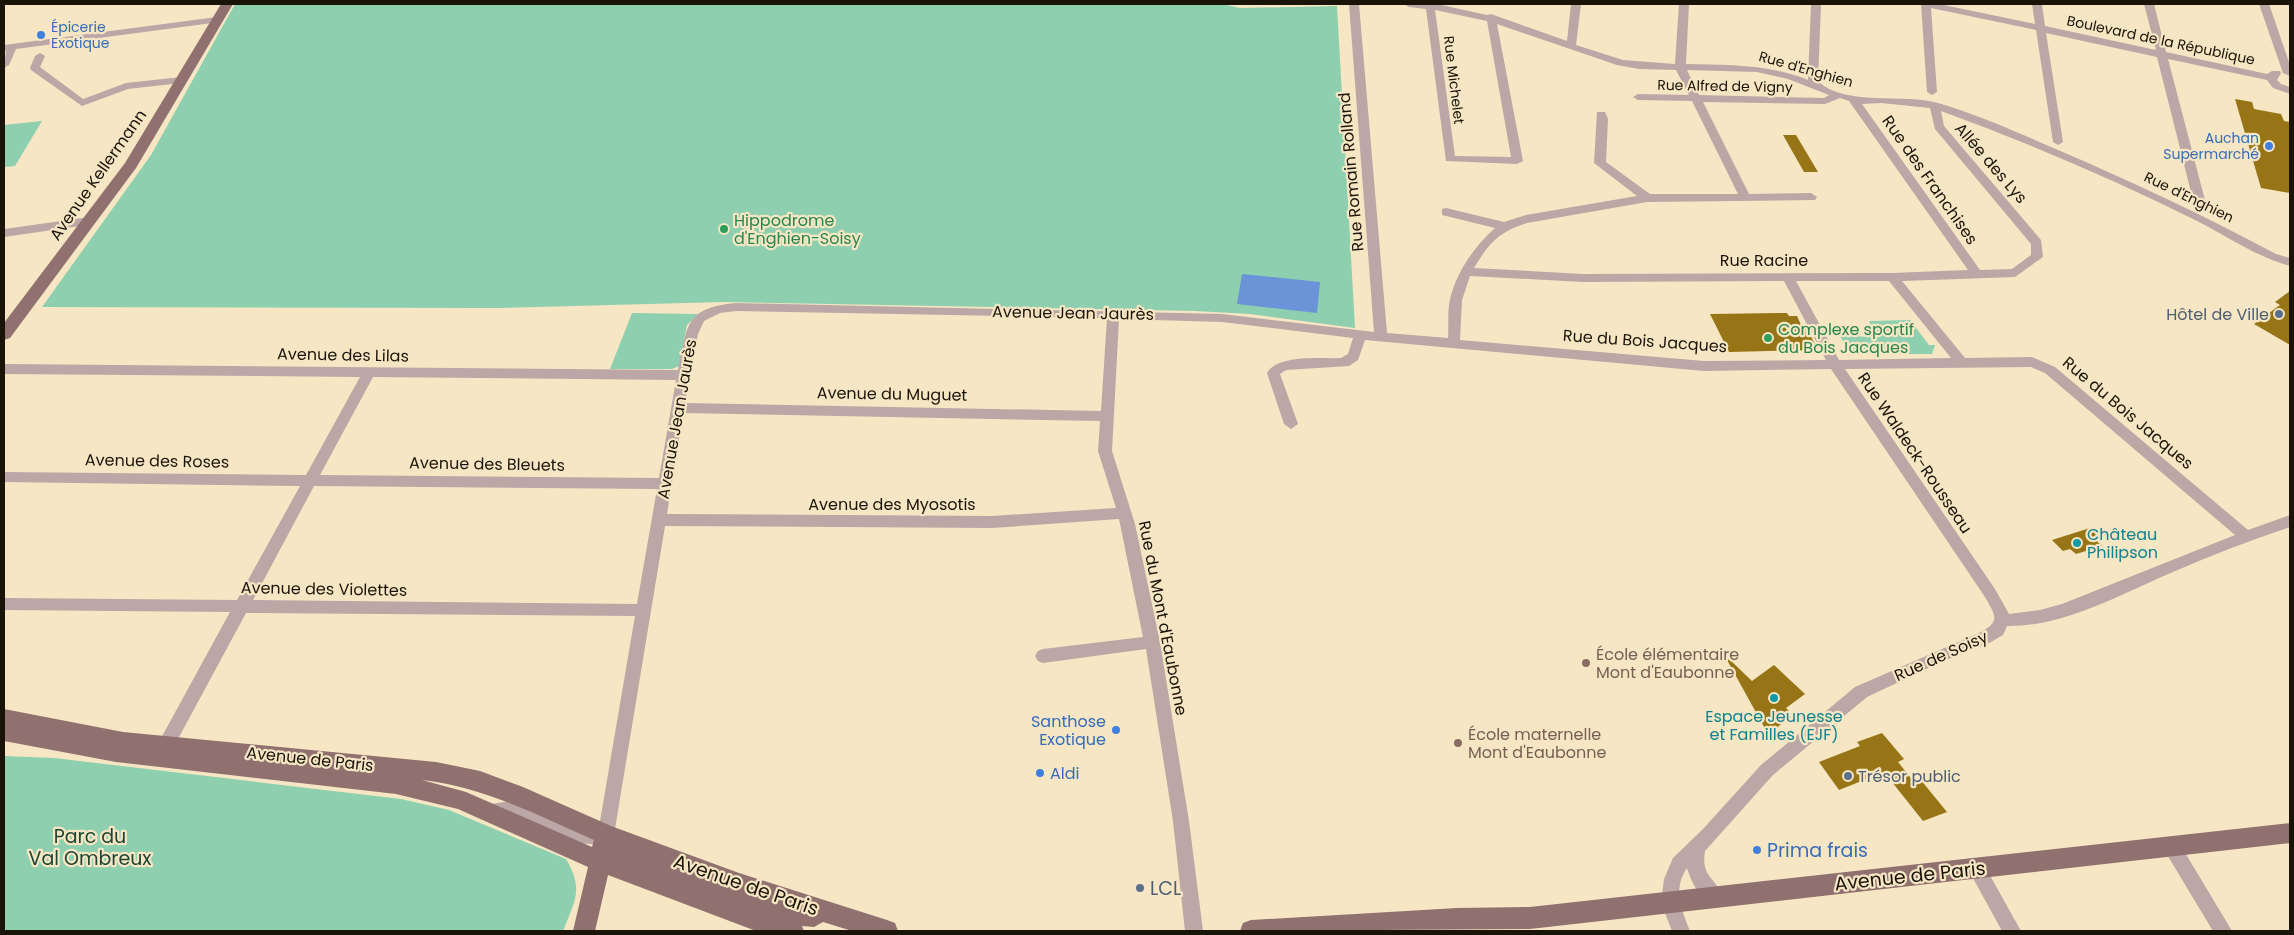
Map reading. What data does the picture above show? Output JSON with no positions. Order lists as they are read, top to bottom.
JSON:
{
  "streets": {
    "main road": ["Avenue Kellermann", "Avenue Jean Jaurès", "Avenue de Paris"],
    "street": [
      "Boulevard de la République",
      "Rue d'Enghien",
      "Rue Michelet",
      "Rue Alfred de Vigny",
      "Allée des Lys",
      "Rue Romain Rolland",
      "Rue des Franchises",
      "Rue Racine",
      "Rue du Bois Jacques",
      "Avenue des Lilas",
      "Avenue du Muguet",
      "Rue Waldeck-Rousseau",
      "Avenue des Roses",
      "Avenue des Bleuets",
      "Avenue des Myosotis",
      "Avenue des Violettes",
      "Rue du Mont d'Eaubonne",
      "Rue de Soisy"
    ]
  },
  "crossings": [
    ["Rue d'Enghien", "Rue Michelet"],
    ["Rue d'Enghien", "Allée des Lys"],
    ["Rue d'Enghien", "Rue des Franchises"],
    ["Allée des Lys", "Rue Racine"],
    ["Rue Romain Rolland", "Rue du Bois Jacques"],
    ["Rue des Franchises", "Rue Racine"],
    ["Rue Racine", "Rue Waldeck-Rousseau"],
    ["Avenue Jean Jaurès", "Rue du Bois Jacques"],
    ["Avenue Jean Jaurès", "Avenue des Lilas"],
    ["Avenue Jean Jaurès", "Avenue du Muguet"],
    ["Avenue Jean Jaurès", "Avenue des Bleuets"],
    ["Avenue Jean Jaurès", "Avenue des Myosotis"],
    ["Avenue Jean Jaurès", "Avenue des Violettes"],
    ["Avenue Jean Jaurès", "Rue du Mont d'Eaubonne"],
    ["Avenue Jean Jaurès", "Avenue de Paris"],
    ["Rue du Bois Jacques", "Rue Waldeck-Rousseau"],
    ["Rue du Bois Jacques", "Rue de Soisy"],
    ["Avenue du Muguet", "Rue du Mont d'Eaubonne"],
    ["Rue Waldeck-Rousseau", "Rue de Soisy"],
    ["Avenue des Roses", "Avenue des Bleuets"],
    ["Avenue des Myosotis", "Rue du Mont d'Eaubonne"],
    ["Rue de Soisy", "Avenue de Paris"]
  ],
  "parks": ["Parc du Val Ombreux"],
  "places": [
    "Épicerie Exotique",
    "Auchan Supermarché",
    "Hippodrome d'Enghien-Soisy",
    "Hôtel de Ville",
    "Complexe sportif du Bois Jacques",
    "Château Philipson",
    "École élémentaire Mont d'Eaubonne",
    "Espace Jeunesse et Familles (EJF)",
    "Santhose Exotique",
    "École maternelle Mont d'Eaubonne",
    "Aldi",
    "Trésor public",
    "Prima frais",
    "LCL"
  ]
}
